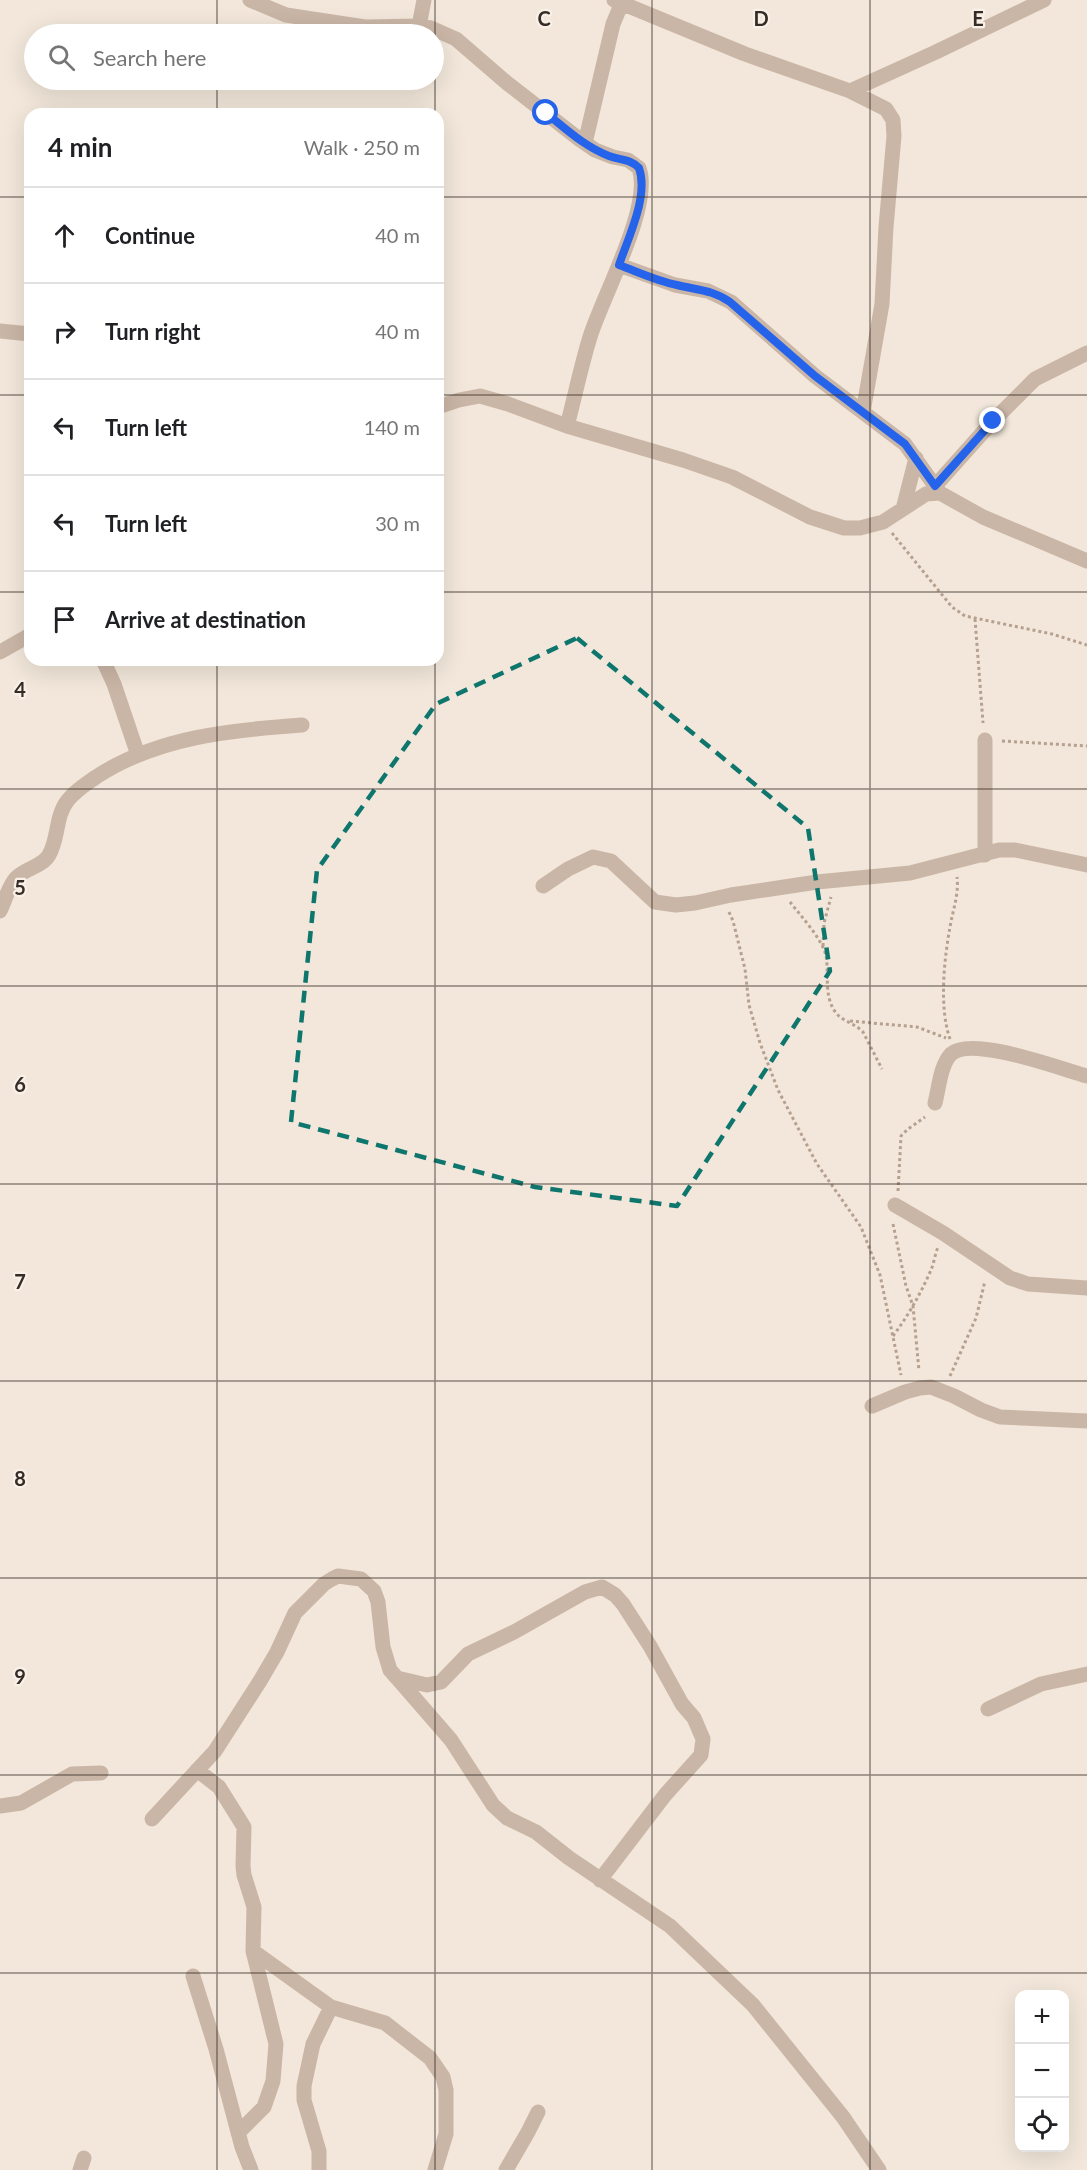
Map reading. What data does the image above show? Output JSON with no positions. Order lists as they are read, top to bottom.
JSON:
{
  "page": {
    "search": "Search here",
    "heading": ["4 min", "Walk · 250 m"],
    "list": [
      ["Continue", "40 m"],
      ["Turn right", "40 m"],
      ["Turn left", "140 m"],
      ["Turn left", "30 m"],
      "Arrive at destination"
    ],
    "map_buttons": ["+", "−"]
  },
  "grid": {
    "columns": ["C", "D", "E"],
    "rows": [
      "4",
      "5",
      "6",
      "7",
      "8",
      "9"
    ]
  }
}
